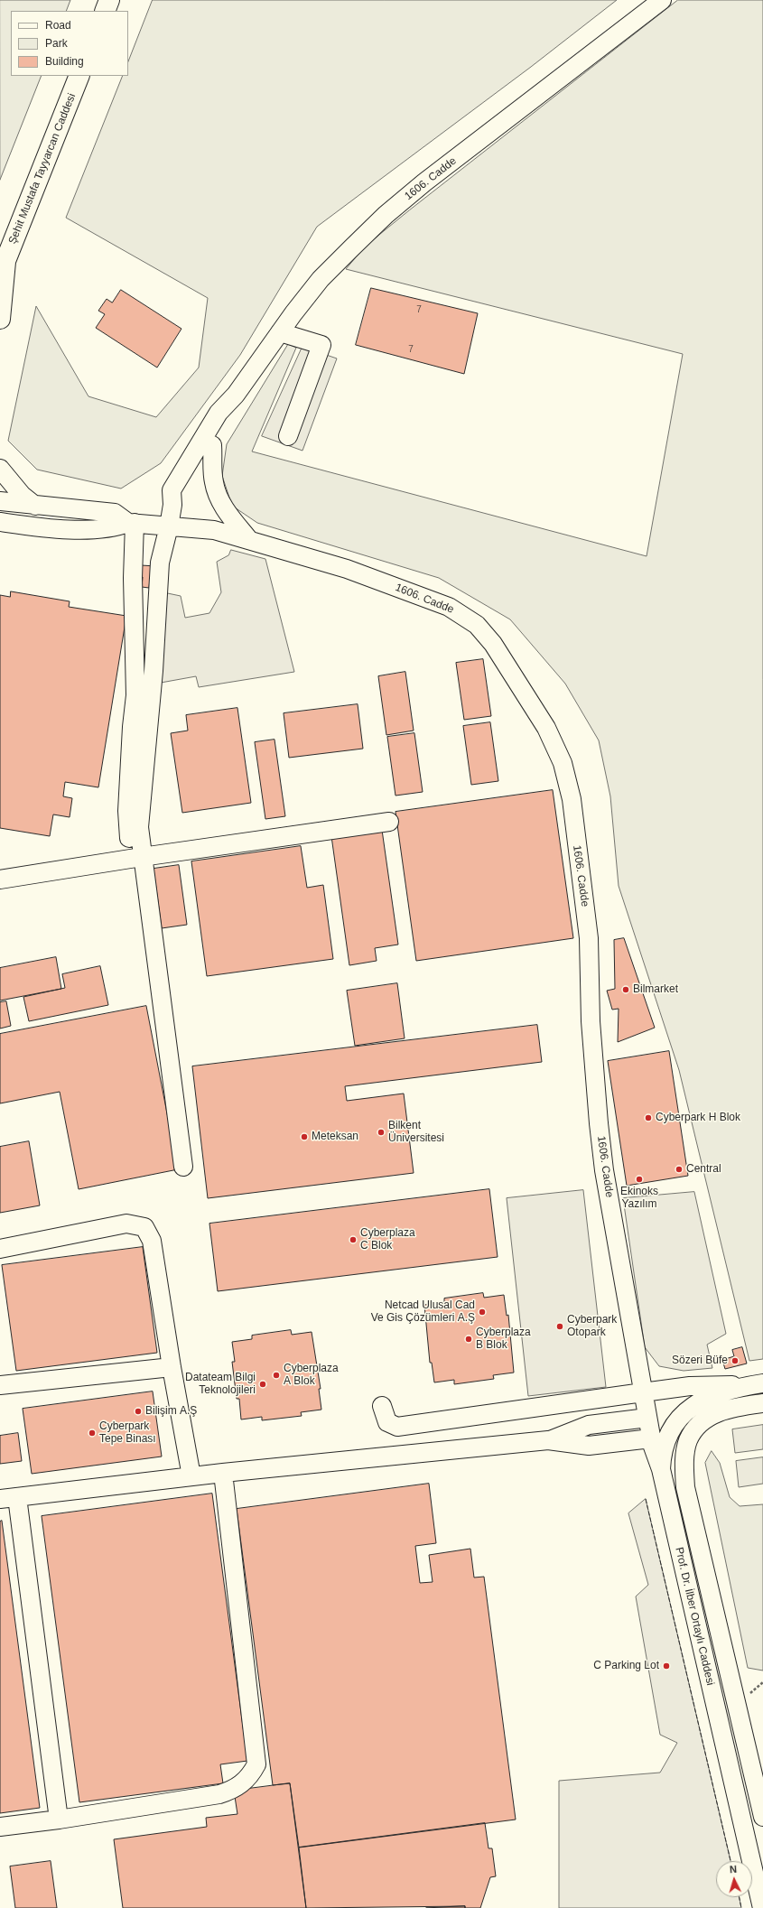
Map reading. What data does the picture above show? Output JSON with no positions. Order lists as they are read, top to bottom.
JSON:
{
  "streets": {
    "main road": ["Şehit Mustafa Tayyarcan Caddesi"],
    "street": ["1606. Cadde", "Prof. Dr. İlber Ortaylı Caddesi"]
  },
  "crossings": [
    ["1606. Cadde", "Prof. Dr. İlber Ortaylı Caddesi"]
  ],
  "places": [
    "Bilmarket",
    "Cyberpark H Blok",
    "Bilkent Üniversitesi",
    "Meteksan",
    "Central",
    "Ekinoks Yazılım",
    "Cyberplaza C Blok",
    "Netcad Ulusal Cad Ve Gis Çözümleri A.Ş",
    "Cyberpark Otopark",
    "Cyberplaza B Blok",
    "Sözeri Büfe",
    "Cyberplaza A Blok",
    "Datateam Bilgi Teknolojileri",
    "Bilişim A.Ş",
    "Cyberpark Tepe Binası",
    "C Parking Lot"
  ],
  "house_numbers": ["7", "7"],
  "legend": ["Road", "Park", "Building"],
  "north": "top"
}
